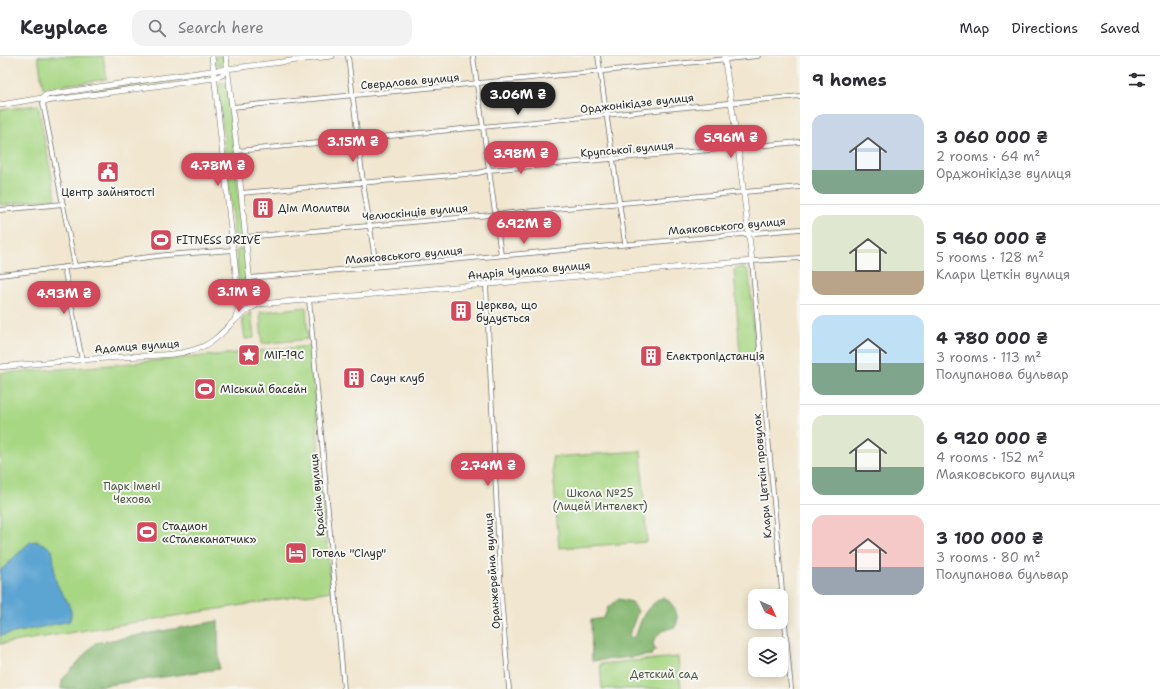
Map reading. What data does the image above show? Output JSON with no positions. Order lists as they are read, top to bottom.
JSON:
{
  "streets": {
    "street": [
      "Свердлова вулиця",
      "Орджонікідзе вулиця",
      "Крупської вулиця",
      "Челюскінців вулиця",
      "Маяковського вулиця",
      "Андрія Чумака вулиця",
      "Адамця вулиця",
      "Клари Цеткін провулок",
      "Красіна вулиця",
      "Оранжерейна вулиця"
    ]
  },
  "crossings": [
    ["Андрія Чумака вулиця", "Адамця вулиця"],
    ["Андрія Чумака вулиця", "Клари Цеткін провулок"],
    ["Андрія Чумака вулиця", "Красіна вулиця"],
    ["Андрія Чумака вулиця", "Оранжерейна вулиця"]
  ],
  "parks": ["Парк імені Чехова", "Школа №25 (Лицей Интелект)", "Детский сад"],
  "places": {
    "public building": ["Центр зайнятості"],
    "building": [
      "Дім Молитви",
      "Церква, що будується",
      "Електропідстанція",
      "Саун клуб"
    ],
    "sports": ["FITNESS DRIVE", "Міський басейн", "Стадион «Сталеканатчик»"],
    "place": ["МіГ-19С"],
    "hotel": ["Готель \"Сілур\""]
  },
  "north": "bottom right",
  "page": {
    "header": "Keyplace",
    "search": "Search here",
    "nav": ["Map", "Directions", "Saved"],
    "heading": "9 homes",
    "price": [
      "3.06M ₴",
      "5.96M ₴",
      "3.15M ₴",
      "3.98M ₴",
      "4.78M ₴",
      "6.92M ₴",
      "3.1M ₴",
      "4.93M ₴",
      "2.74M ₴"
    ],
    "list": [
      {
        "name": "3 060 000 ₴",
        "note": "2 rooms · 64 m² · Орджонікідзе вулиця"
      },
      {
        "name": "5 960 000 ₴",
        "note": "5 rooms · 128 m² · Клари Цеткін вулиця"
      },
      {
        "name": "4 780 000 ₴",
        "note": "3 rooms · 113 m² · Полупанова бульвар"
      },
      {
        "name": "6 920 000 ₴",
        "note": "4 rooms · 152 m² · Маяковського вулиця"
      },
      {
        "name": "3 100 000 ₴",
        "note": "3 rooms · 80 m² · Полупанова бульвар"
      }
    ]
  }
}
